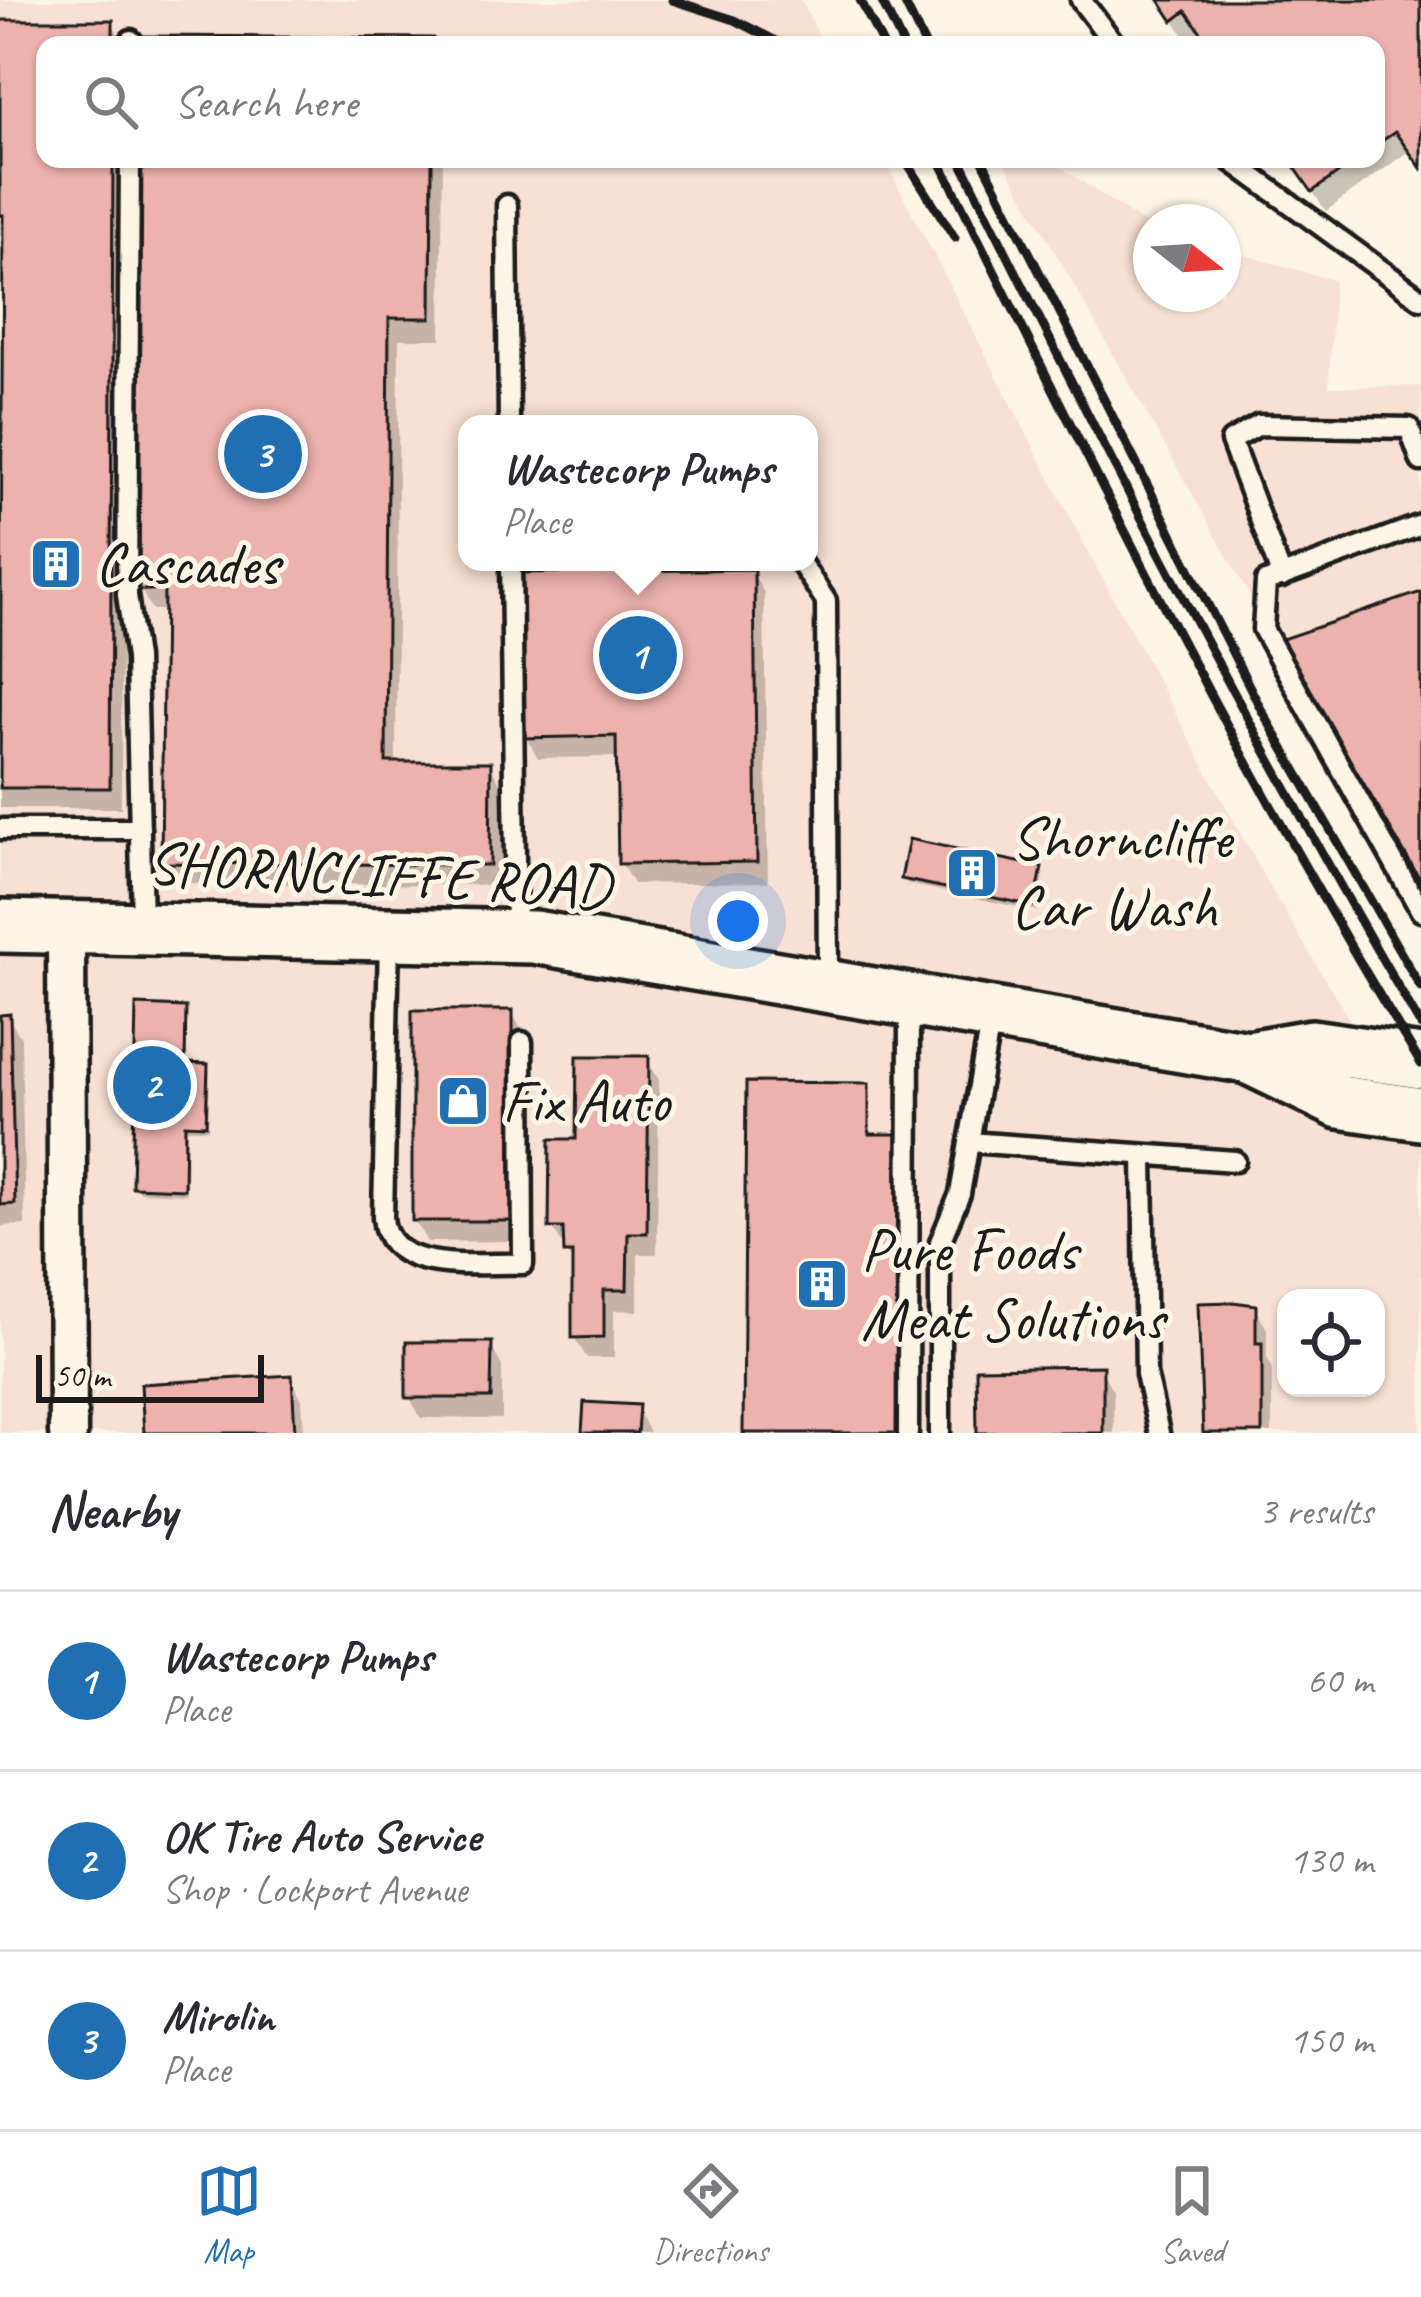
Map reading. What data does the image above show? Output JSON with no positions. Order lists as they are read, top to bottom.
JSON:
{
  "streets": {
    "street": ["SHORNCLIFFE ROAD"]
  },
  "places": {
    "building": ["Cascades", "Shorncliffe Car Wash", "Pure Foods Meat Solutions"],
    "shop": ["Fix Auto"]
  },
  "scale_bar": "50 m",
  "north": "right",
  "page": {
    "search": "Search here",
    "pins": ["3", "1", "2"],
    "popup": ["Wastecorp Pumps", "Place"],
    "scale": "50 m",
    "heading": ["Nearby", "3 results"],
    "list": [
      {
        "mark": "1",
        "name": "Wastecorp Pumps",
        "note": "Place",
        "value": "60 m"
      },
      {
        "mark": "2",
        "name": "OK Tire Auto Service",
        "note": "Shop · Lockport Avenue",
        "value": "130 m"
      },
      {
        "mark": "3",
        "name": "Mirolin",
        "note": "Place",
        "value": "150 m"
      }
    ],
    "nav": ["Map", "Directions", "Saved"]
  }
}
